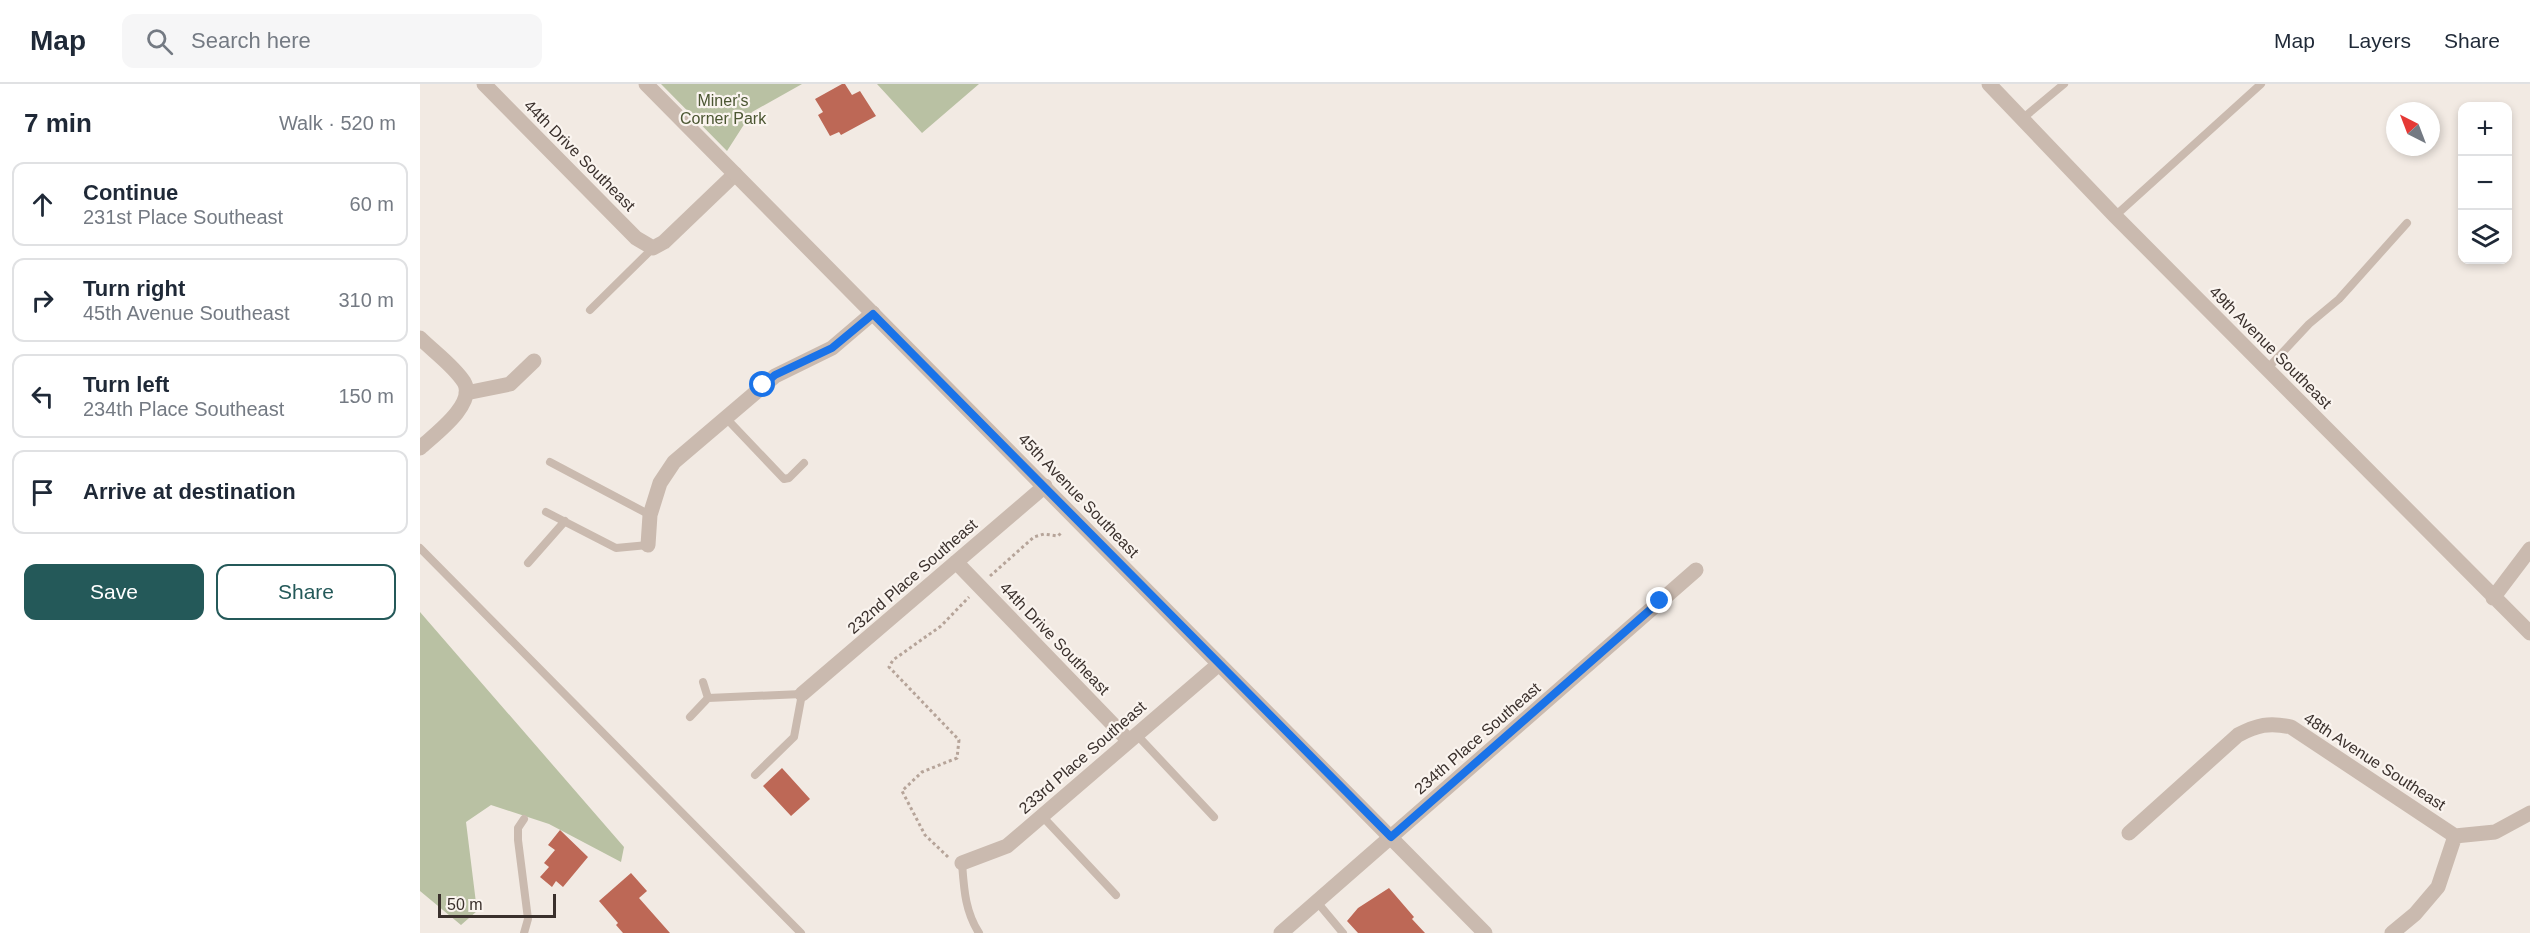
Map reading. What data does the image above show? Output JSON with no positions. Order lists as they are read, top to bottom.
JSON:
{
  "streets": {
    "street": [
      "44th Drive Southeast",
      "49th Avenue Southeast",
      "45th Avenue Southeast",
      "232nd Place Southeast",
      "234th Place Southeast",
      "233rd Place Southeast",
      "48th Avenue Southeast"
    ]
  },
  "crossings": [
    ["44th Drive Southeast", "232nd Place Southeast"],
    ["44th Drive Southeast", "233rd Place Southeast"],
    ["45th Avenue Southeast", "232nd Place Southeast"],
    ["45th Avenue Southeast", "234th Place Southeast"],
    ["45th Avenue Southeast", "233rd Place Southeast"]
  ],
  "parks": ["Miner's Corner Park"],
  "scale_bar": "50 m",
  "north": "top left",
  "page": {
    "header": "Map",
    "search": "Search here",
    "nav": ["Map", "Layers", "Share"],
    "heading": ["7 min", "Walk · 520 m"],
    "map_buttons": ["+", "−"],
    "list": [
      ["Continue", "231st Place Southeast", "60 m"],
      ["Turn right", "45th Avenue Southeast", "310 m"],
      ["Turn left", "234th Place Southeast", "150 m"],
      "Arrive at destination"
    ],
    "buttons": ["Save", "Share"],
    "scale": "50 m"
  }
}
